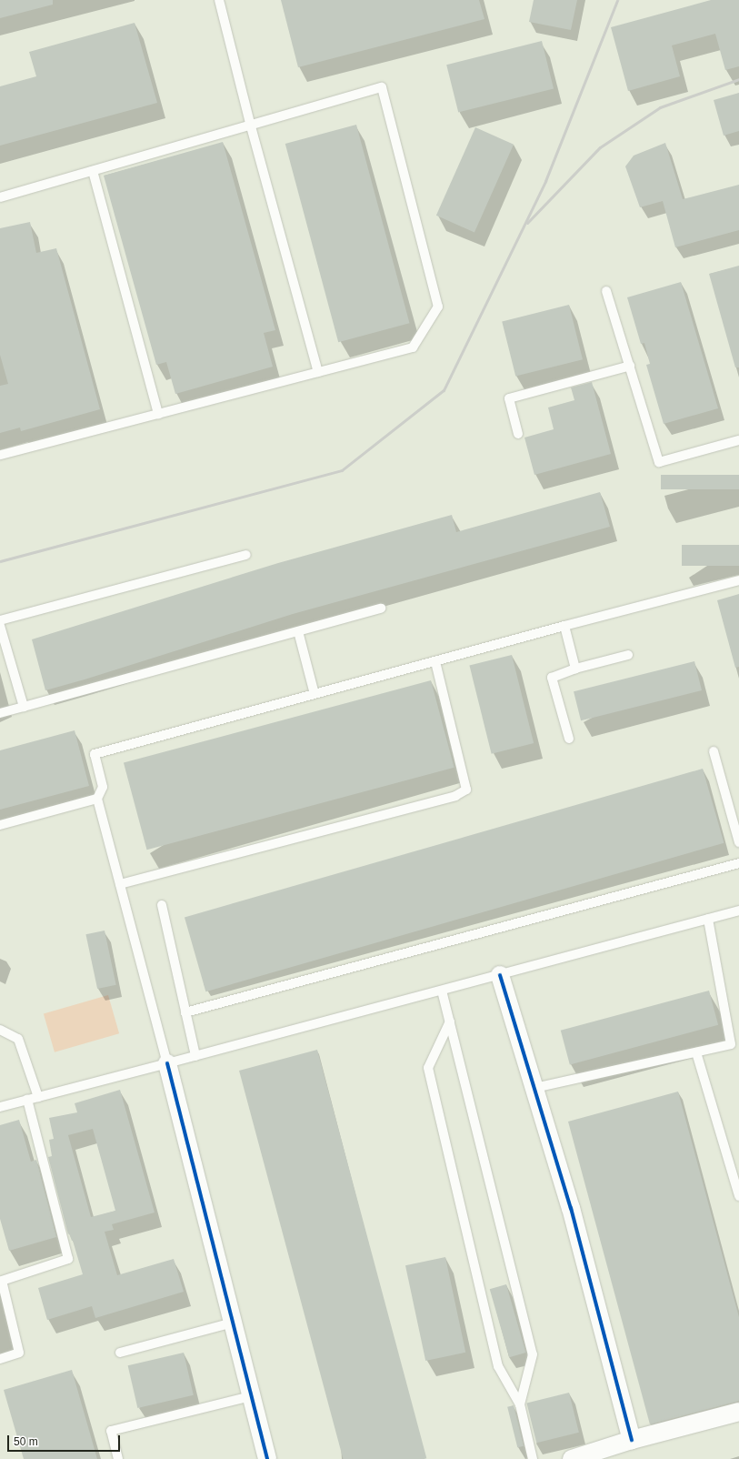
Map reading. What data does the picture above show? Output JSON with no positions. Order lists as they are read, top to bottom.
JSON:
{
  "scale_bar": "50 m"
}
